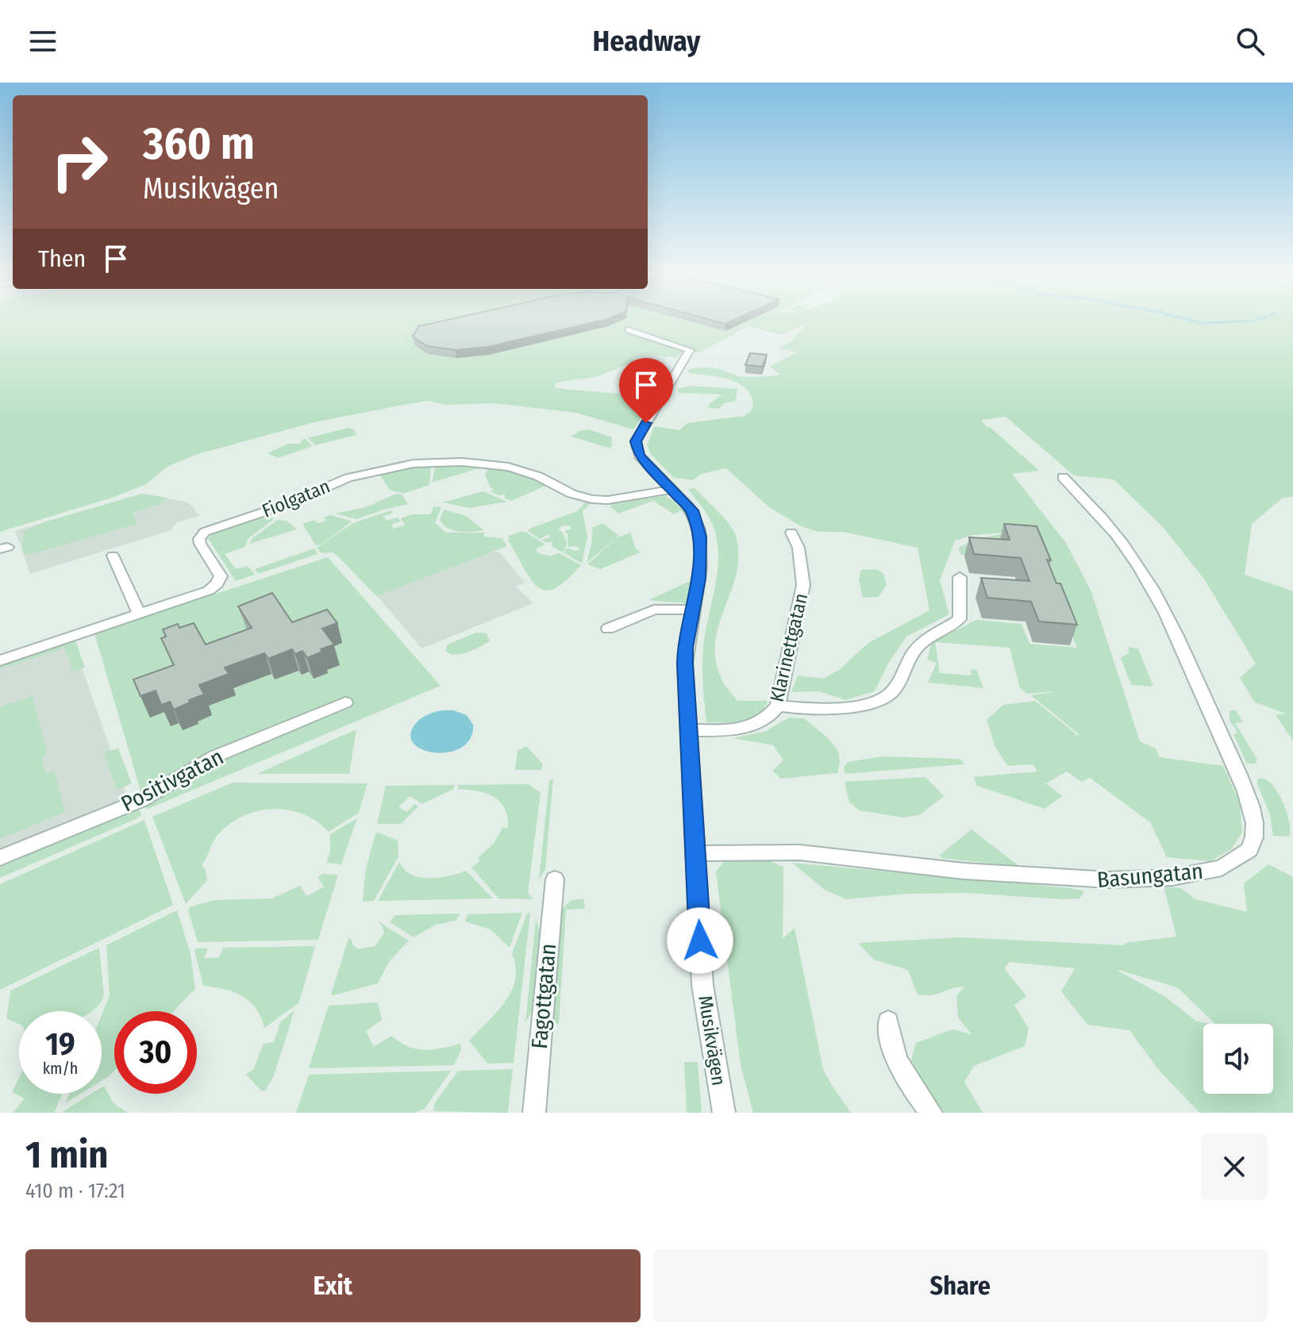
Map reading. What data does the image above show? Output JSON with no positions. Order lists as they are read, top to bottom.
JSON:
{
  "streets": {
    "street": [
      "Fiolgatan",
      "Klarinettgatan",
      "Positivgatan",
      "Basungatan",
      "Fagottgatan",
      "Musikvägen"
    ]
  },
  "crossings": [
    ["Fiolgatan", "Musikvägen"],
    ["Klarinettgatan", "Musikvägen"],
    ["Basungatan", "Musikvägen"]
  ],
  "page": {
    "header": "Headway",
    "turn": ["360 m", "Musikvägen"],
    "then": "Then",
    "speed": "19 km/h",
    "limit": "30",
    "heading": ["1 min", "410 m · 17:21"],
    "buttons": ["Exit", "Share"]
  }
}
